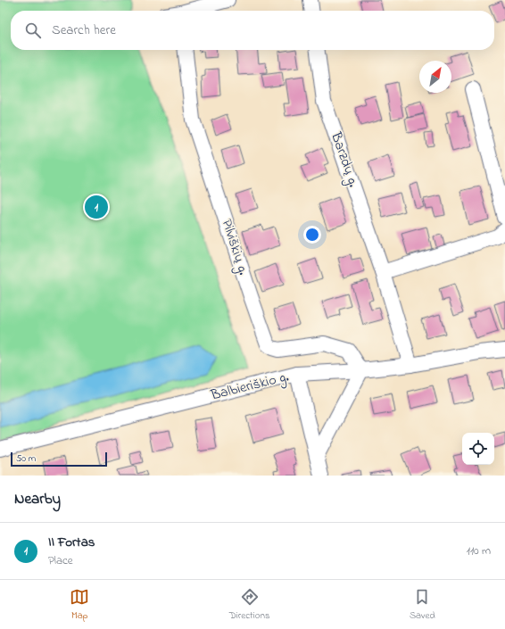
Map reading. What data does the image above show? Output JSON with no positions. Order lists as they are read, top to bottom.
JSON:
{
  "streets": {
    "street": ["Barzdų g.", "Pilviškių g.", "Balbieriškio g."]
  },
  "crossings": [
    ["Barzdų g.", "Balbieriškio g."],
    ["Pilviškių g.", "Balbieriškio g."]
  ],
  "scale_bar": "50 m",
  "north": "top right",
  "page": {
    "search": "Search here",
    "pins": "1",
    "scale": "50 m",
    "heading": "Nearby",
    "list": [
      {
        "mark": "1",
        "name": "II Fortas",
        "note": "Place",
        "value": "110 m"
      }
    ],
    "nav": ["Map", "Directions", "Saved"]
  }
}
